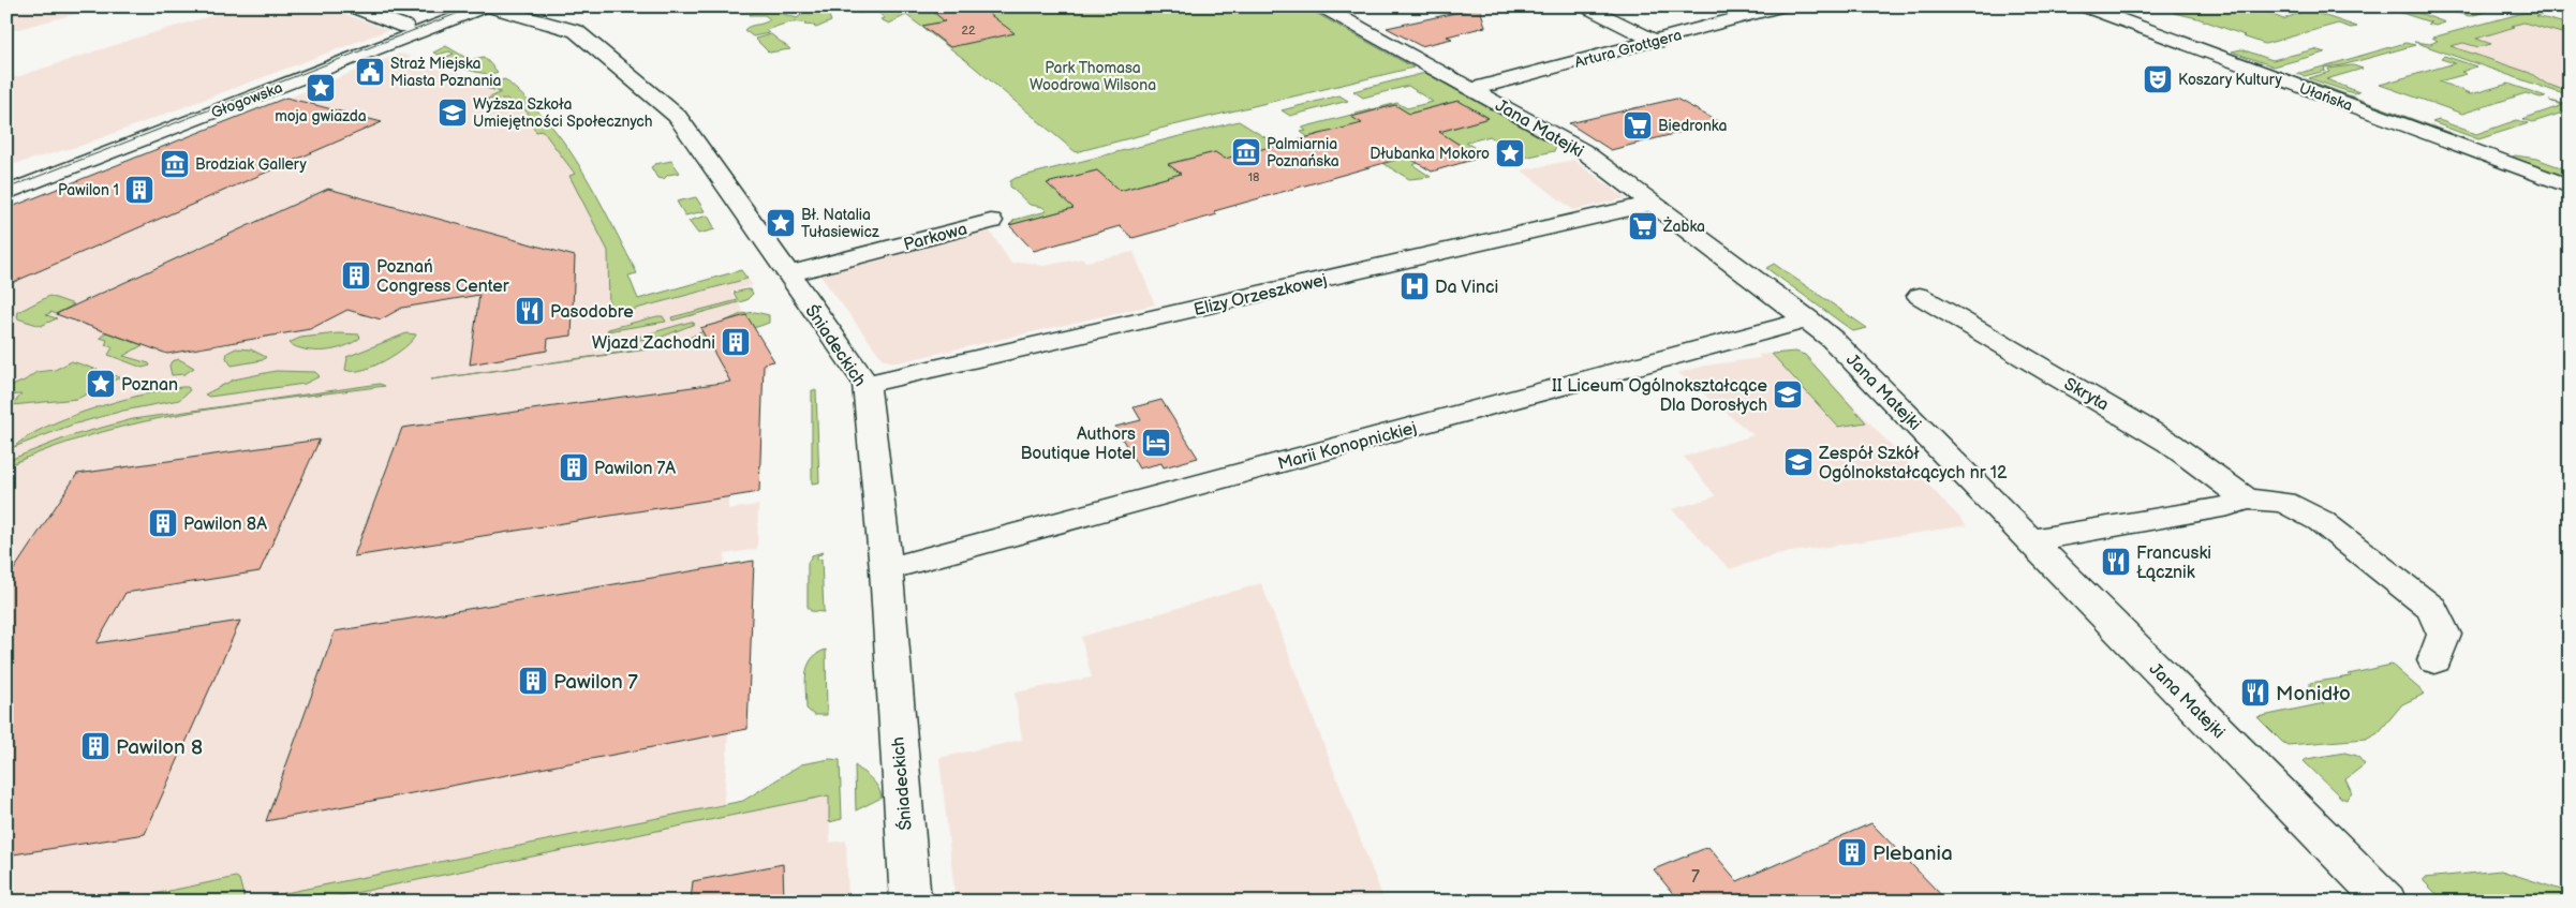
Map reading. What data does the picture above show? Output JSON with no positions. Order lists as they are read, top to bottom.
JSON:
{
  "streets": {
    "street": [
      "Artura Grottgera",
      "Ułańska",
      "Głogowska",
      "Jana Matejki",
      "Parkowa",
      "Elizy Orzeszkowej",
      "Śniadeckich",
      "Skryta",
      "Marii Konopnickiej"
    ]
  },
  "crossings": [
    ["Artura Grottgera", "Jana Matejki"],
    ["Głogowska", "Śniadeckich"],
    ["Jana Matejki", "Elizy Orzeszkowej"],
    ["Jana Matejki", "Marii Konopnickiej"],
    ["Parkowa", "Śniadeckich"],
    ["Elizy Orzeszkowej", "Śniadeckich"],
    ["Śniadeckich", "Marii Konopnickiej"]
  ],
  "parks": ["Park Thomasa Woodrowa Wilsona"],
  "places": {
    "public building": ["Straż Miejska Miasta Poznania"],
    "theatre": ["Koszary Kultury"],
    "place": [
      "moja gwiazda",
      "Dłubanka Mokoro",
      "Bł. Natalia Tułasiewicz",
      "Poznan"
    ],
    "school or university": ["Wyższa Szkoła Umiejętności Społecznych", "II Liceum Ogólnokształcące Dla Dorosłych", "Zespół Szkół Ogólnokstałcących nr 12"],
    "supermarket": ["Biedronka", "Żabka"],
    "museum": ["Palmiarnia Poznańska", "Brodziak Gallery"],
    "building": [
      "Pawilon 1",
      "Poznań Congress Center",
      "Wjazd Zachodni",
      "Pawilon 7A",
      "Pawilon 8A",
      "Pawilon 7",
      "Pawilon 8",
      "Plebania"
    ],
    "hospital": ["Da Vinci"],
    "restaurant": ["Pasodobre", "Francuski Łącznik", "Monidło"],
    "hotel": ["Authors Boutique Hotel"]
  },
  "house_numbers": ["22", "18", "7"]
}
